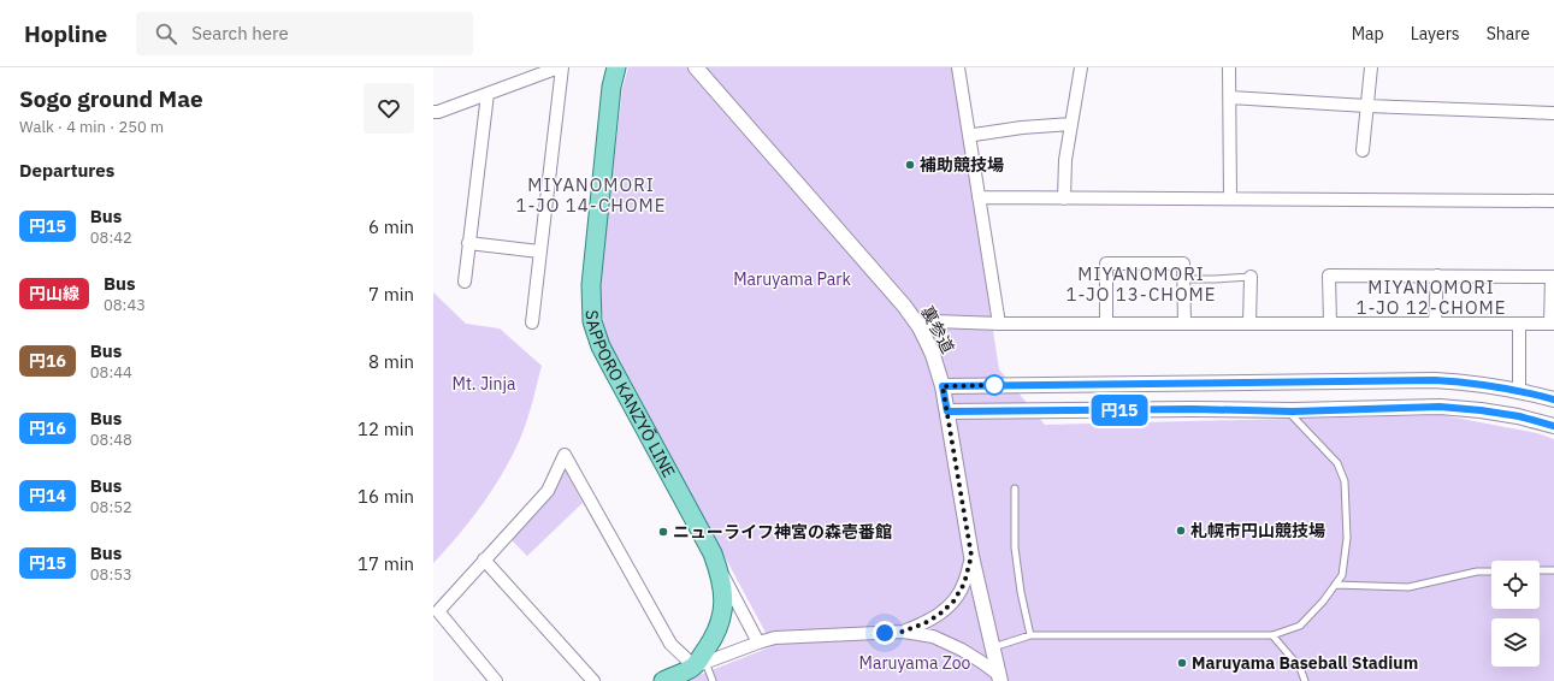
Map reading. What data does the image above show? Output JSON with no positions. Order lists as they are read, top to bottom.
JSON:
{
  "streets": {
    "main road": ["SAPPORO KANZYŌ LINE"],
    "street": ["裏参道"]
  },
  "districts": ["MIYANOMORI 1-JO 14-CHOME", "MIYANOMORI 1-JO 13-CHOME", "MIYANOMORI 1-JO 12-CHOME"],
  "parks": ["Maruyama Park", "Mt. Jinja", "Maruyama Zoo"],
  "places": [
    "補助競技場",
    "札幌市円山競技場",
    "ニューライフ神宮の森壱番館",
    "Maruyama Baseball Stadium"
  ],
  "lines": ["bus line 円15"],
  "page": {
    "header": "Hopline",
    "search": "Search here",
    "nav": ["Map", "Layers", "Share"],
    "heading": [
      ["Sogo ground Mae", "Walk · 4 min · 250 m"],
      "Departures"
    ],
    "on_map": "円15",
    "list": [
      {
        "mark": "円15",
        "name": "Bus",
        "note": "08:42",
        "value": "6 min"
      },
      {
        "mark": "円山線",
        "name": "Bus",
        "note": "08:43",
        "value": "7 min"
      },
      {
        "mark": "円16",
        "name": "Bus",
        "note": "08:44",
        "value": "8 min"
      },
      {
        "mark": "円16",
        "name": "Bus",
        "note": "08:48",
        "value": "12 min"
      },
      {
        "mark": "円14",
        "name": "Bus",
        "note": "08:52",
        "value": "16 min"
      },
      {
        "mark": "円15",
        "name": "Bus",
        "note": "08:53",
        "value": "17 min"
      }
    ]
  }
}
